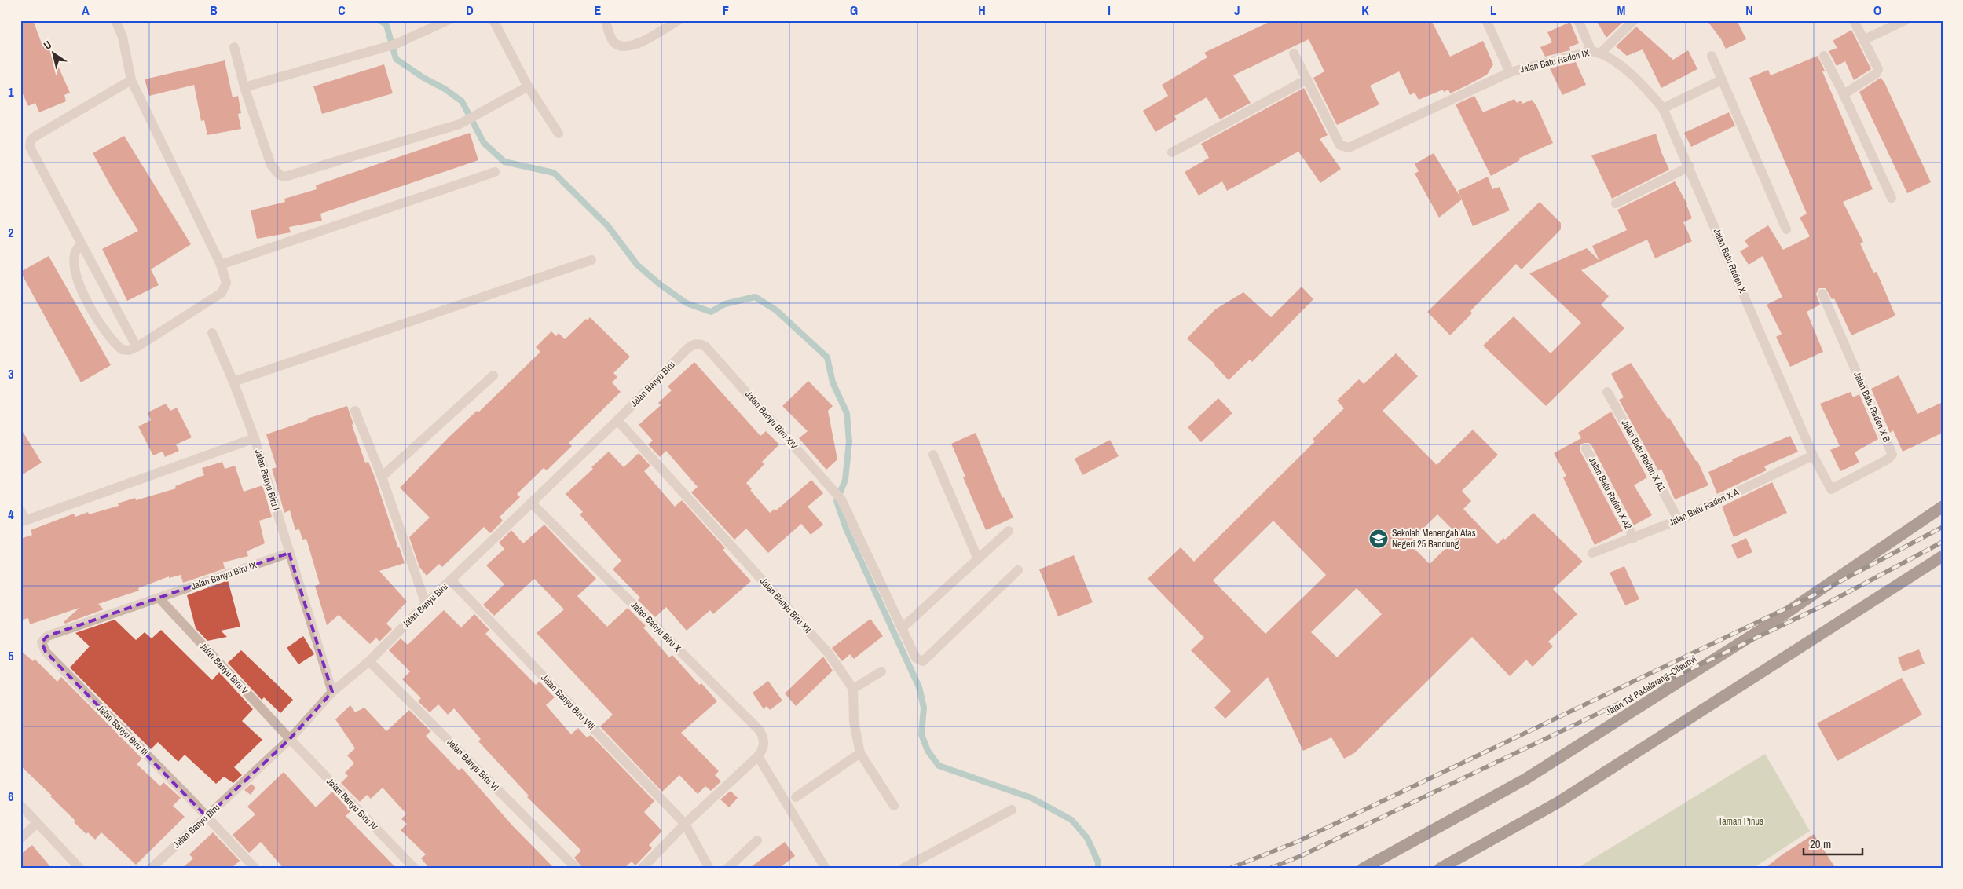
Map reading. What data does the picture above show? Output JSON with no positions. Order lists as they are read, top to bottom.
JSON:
{
  "streets": {
    "highway": ["Jalan Tol Padalarang–Cileunyi"],
    "street": [
      "Jalan Batu Raden IX",
      "Jalan Batu Raden X",
      "Jalan Banyu Biru",
      "Jalan Batu Raden X B",
      "Jalan Banyu Biru XIV",
      "Jalan Batu Raden X A1",
      "Jalan Banyu Biru I",
      "Jalan Batu Raden X A2",
      "Jalan Batu Raden X A",
      "Jalan Banyu Biru IX",
      "Jalan Banyu Biru XII",
      "Jalan Banyu Biru X",
      "Jalan Banyu Biru V",
      "Jalan Banyu Biru VIII",
      "Jalan Banyu Biru III",
      "Jalan Banyu Biru VI",
      "Jalan Banyu Biru IV"
    ]
  },
  "crossings": [
    ["Jalan Batu Raden IX", "Jalan Batu Raden X"],
    ["Jalan Batu Raden X", "Jalan Batu Raden X B"],
    ["Jalan Batu Raden X", "Jalan Batu Raden X A"],
    ["Jalan Banyu Biru", "Jalan Banyu Biru XIV"],
    ["Jalan Banyu Biru", "Jalan Banyu Biru I"],
    ["Jalan Banyu Biru", "Jalan Banyu Biru XII"],
    ["Jalan Banyu Biru", "Jalan Banyu Biru X"],
    ["Jalan Banyu Biru", "Jalan Banyu Biru V"],
    ["Jalan Banyu Biru", "Jalan Banyu Biru VIII"],
    ["Jalan Banyu Biru", "Jalan Banyu Biru III"],
    ["Jalan Banyu Biru", "Jalan Banyu Biru VI"],
    ["Jalan Banyu Biru", "Jalan Banyu Biru IV"],
    ["Jalan Batu Raden X A1", "Jalan Batu Raden X A"],
    ["Jalan Banyu Biru I", "Jalan Banyu Biru IX"],
    ["Jalan Batu Raden X A2", "Jalan Batu Raden X A"],
    ["Jalan Banyu Biru IX", "Jalan Banyu Biru V"],
    ["Jalan Banyu Biru IX", "Jalan Banyu Biru III"],
    ["Jalan Banyu Biru V", "Jalan Banyu Biru IV"]
  ],
  "parks": ["Taman Pinus"],
  "places": {
    "school or university": ["Sekolah Menengah Atas Negeri 25 Bandung"]
  },
  "scale_bar": "20 m",
  "north": "top left",
  "grid": {
    "columns": [
      "A",
      "B",
      "C",
      "D",
      "E",
      "F",
      "G",
      "H",
      "I",
      "J",
      "K",
      "L",
      "M",
      "N",
      "O"
    ],
    "rows": [
      "1",
      "2",
      "3",
      "4",
      "5",
      "6"
    ]
  }
}
